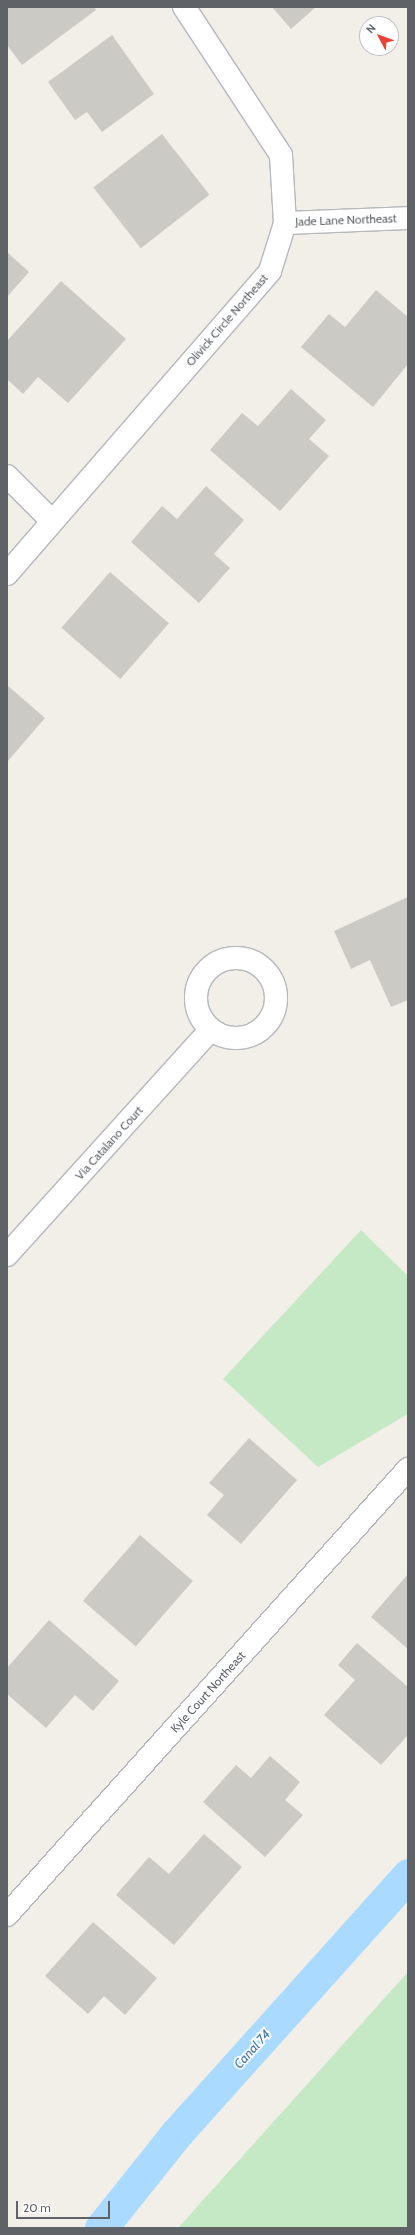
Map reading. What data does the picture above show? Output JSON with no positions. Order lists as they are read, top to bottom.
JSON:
{
  "streets": {
    "street": [
      "Jade Lane Northeast",
      "Olivick Circle Northeast",
      "Via Catalano Court",
      "Kyle Court Northeast"
    ]
  },
  "crossings": [
    ["Jade Lane Northeast", "Olivick Circle Northeast"]
  ],
  "water": ["Canal 74"],
  "scale_bar": "20 m",
  "north": "top left"
}
